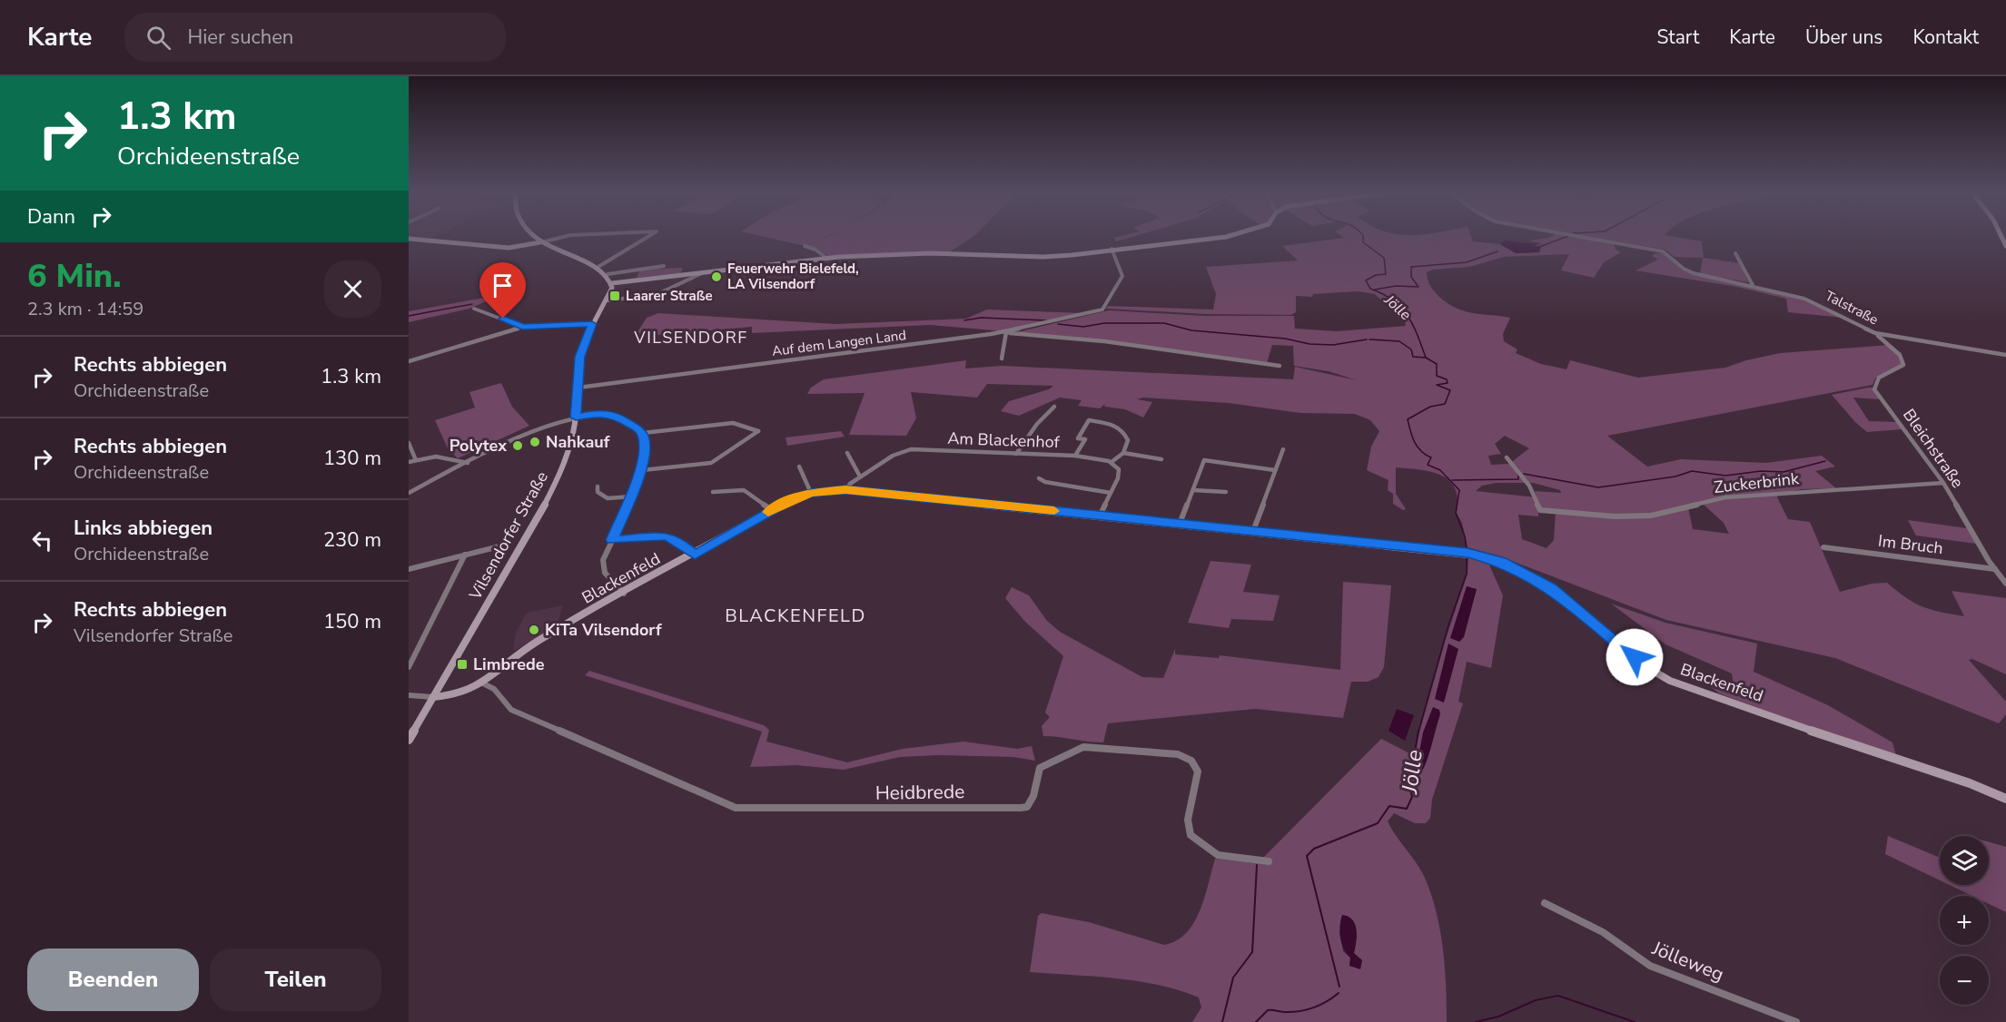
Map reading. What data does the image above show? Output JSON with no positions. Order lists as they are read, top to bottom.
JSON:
{
  "streets": {
    "street": [
      "Talstraße",
      "Auf dem Langen Land",
      "Am Blackenhof",
      "Bleichstraße",
      "Zuckerbrink",
      "Vilsendorfer Straße",
      "Im Bruch",
      "Blackenfeld",
      "Heidbrede",
      "Jölleweg"
    ]
  },
  "crossings": [
    ["Talstraße", "Bleichstraße"],
    ["Auf dem Langen Land", "Vilsendorfer Straße"],
    ["Am Blackenhof", "Blackenfeld"],
    ["Bleichstraße", "Zuckerbrink"],
    ["Bleichstraße", "Im Bruch"],
    ["Vilsendorfer Straße", "Blackenfeld"],
    ["Blackenfeld", "Heidbrede"]
  ],
  "districts": ["VILSENDORF", "BLACKENFELD"],
  "water": ["Jölle"],
  "places": {
    "other": [
      "Feuerwehr Bielefeld, LA Vilsendorf",
      "Nahkauf",
      "Polytex",
      "KiTa Vilsendorf"
    ],
    "transit": ["Laarer Straße", "Limbrede"]
  },
  "page": {
    "header": "Karte",
    "search": "Hier suchen",
    "nav": [
      "Start",
      "Karte",
      "Über uns",
      "Kontakt"
    ],
    "turn": ["1.3 km", "Orchideenstraße"],
    "then": "Dann",
    "heading": ["6 Min.", "2.3 km · 14:59"],
    "list": [
      {
        "name": "Rechts abbiegen",
        "note": "Orchideenstraße",
        "value": "1.3 km"
      },
      {
        "name": "Rechts abbiegen",
        "note": "Orchideenstraße",
        "value": "130 m"
      },
      {
        "name": "Links abbiegen",
        "note": "Orchideenstraße",
        "value": "230 m"
      },
      {
        "name": "Rechts abbiegen",
        "note": "Vilsendorfer Straße",
        "value": "150 m"
      }
    ],
    "map_buttons": ["+", "−"],
    "buttons": ["Beenden", "Teilen"]
  }
}
